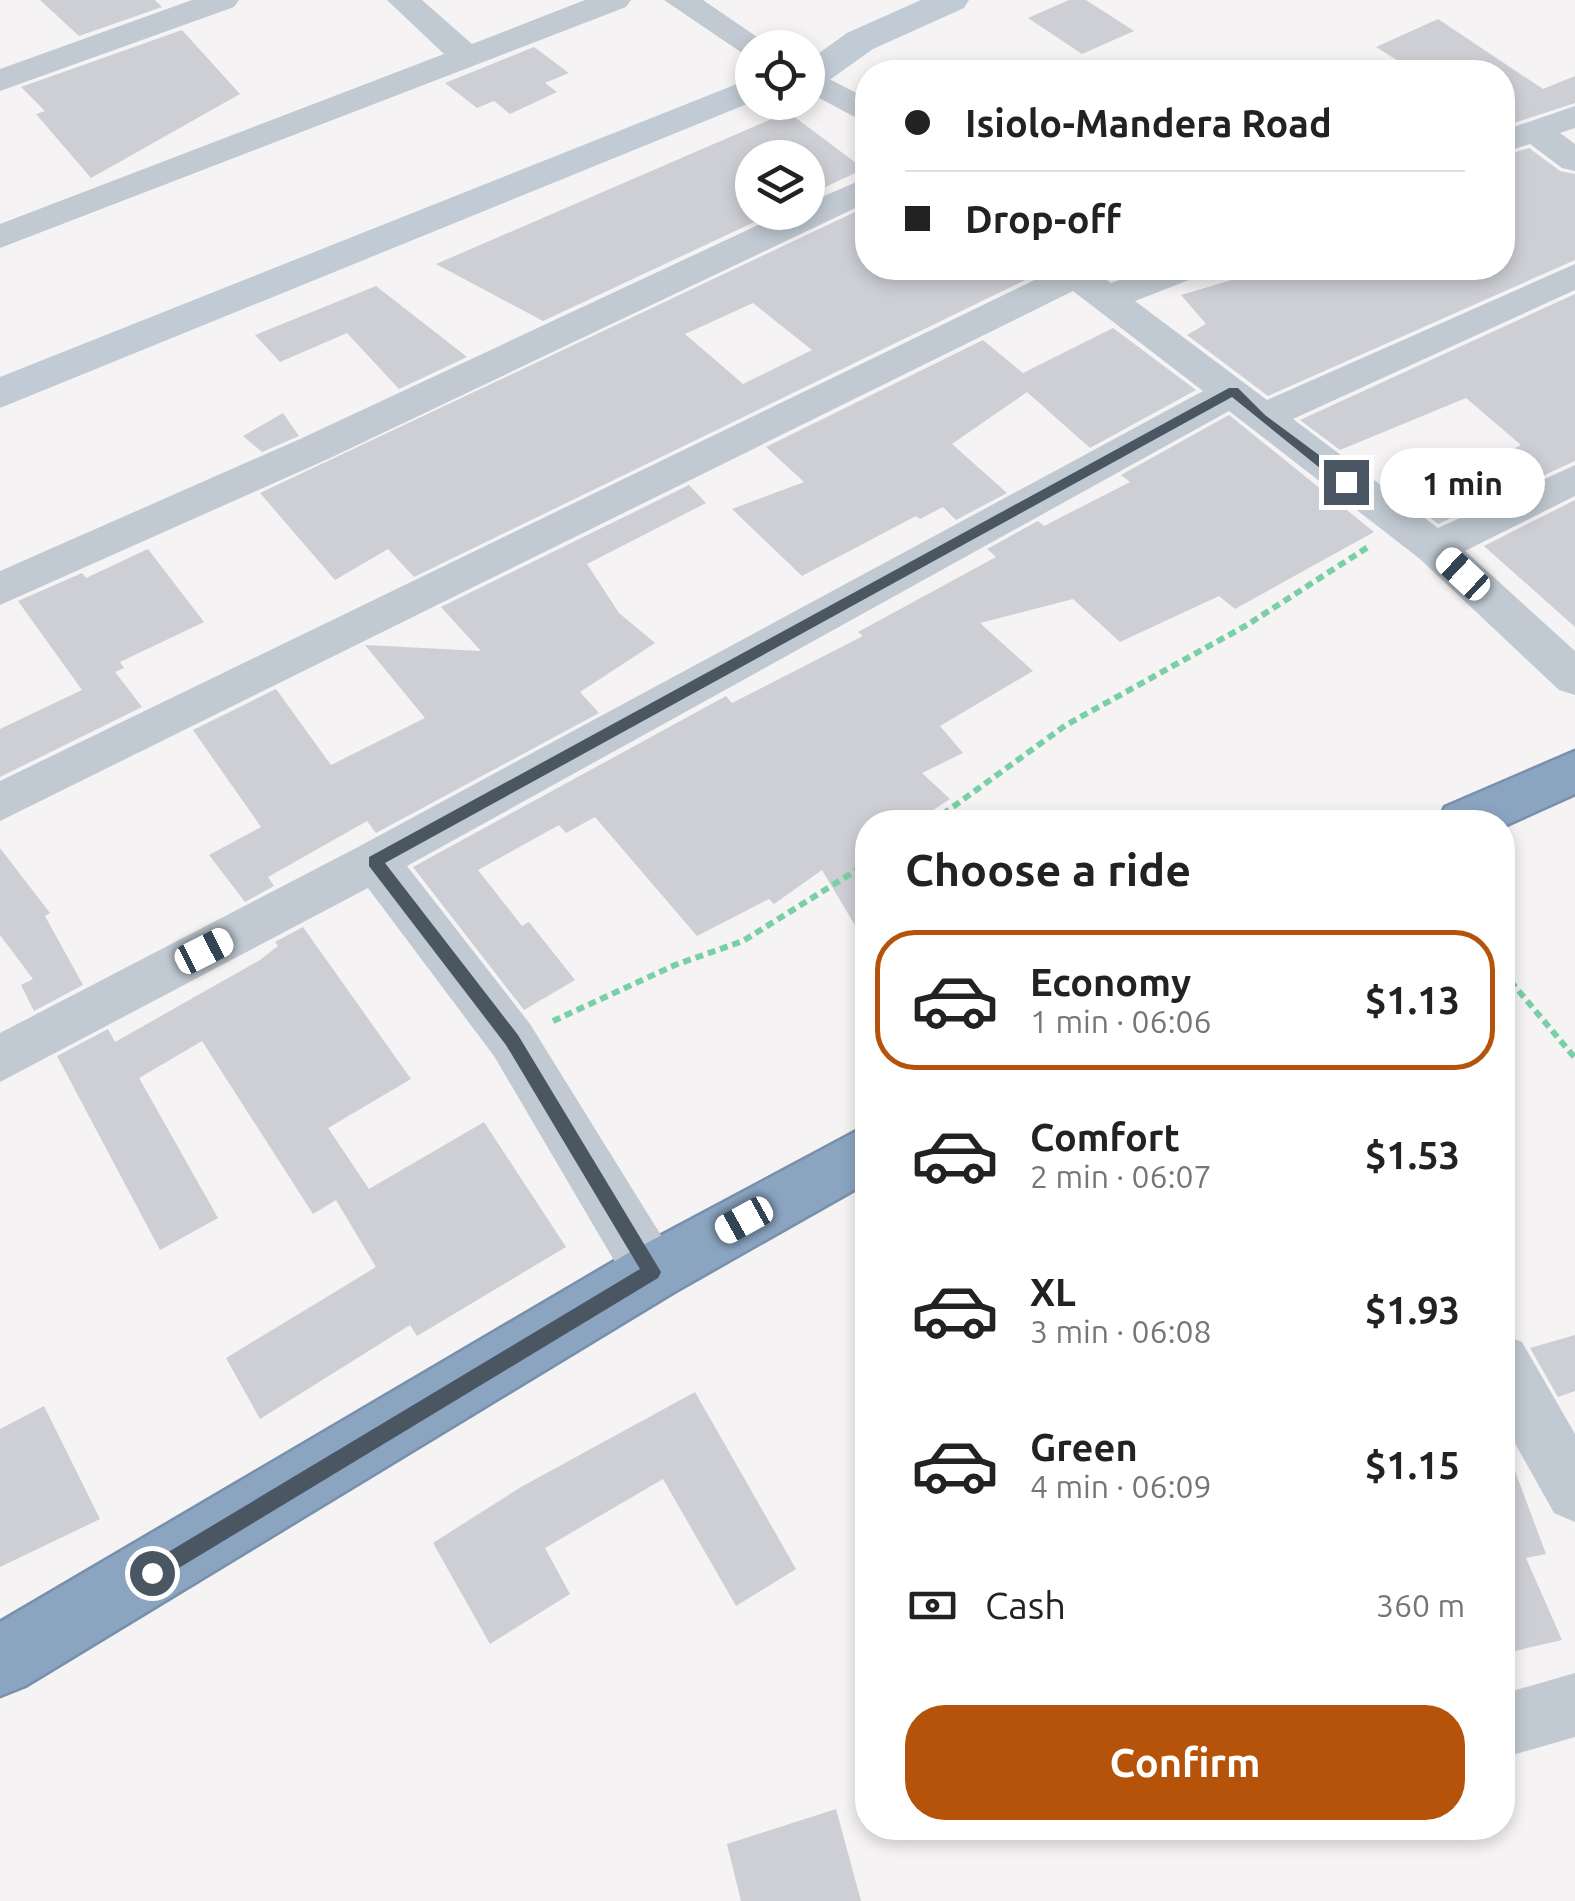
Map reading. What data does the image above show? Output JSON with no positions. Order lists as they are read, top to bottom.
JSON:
{
  "page": {
    "banner": ["Isiolo-Mandera Road", "Drop-off"],
    "bubble": "1 min",
    "heading": "Choose a ride",
    "list": [
      {
        "name": "Economy",
        "note": "1 min · 06:06",
        "value": "$1.13"
      },
      {
        "name": "Comfort",
        "note": "2 min · 06:07",
        "value": "$1.53"
      },
      {
        "name": "XL",
        "note": "3 min · 06:08",
        "value": "$1.93"
      },
      {
        "name": "Green",
        "note": "4 min · 06:09",
        "value": "$1.15"
      }
    ],
    "pay": ["Cash", "360 m"],
    "buttons": "Confirm"
  }
}
